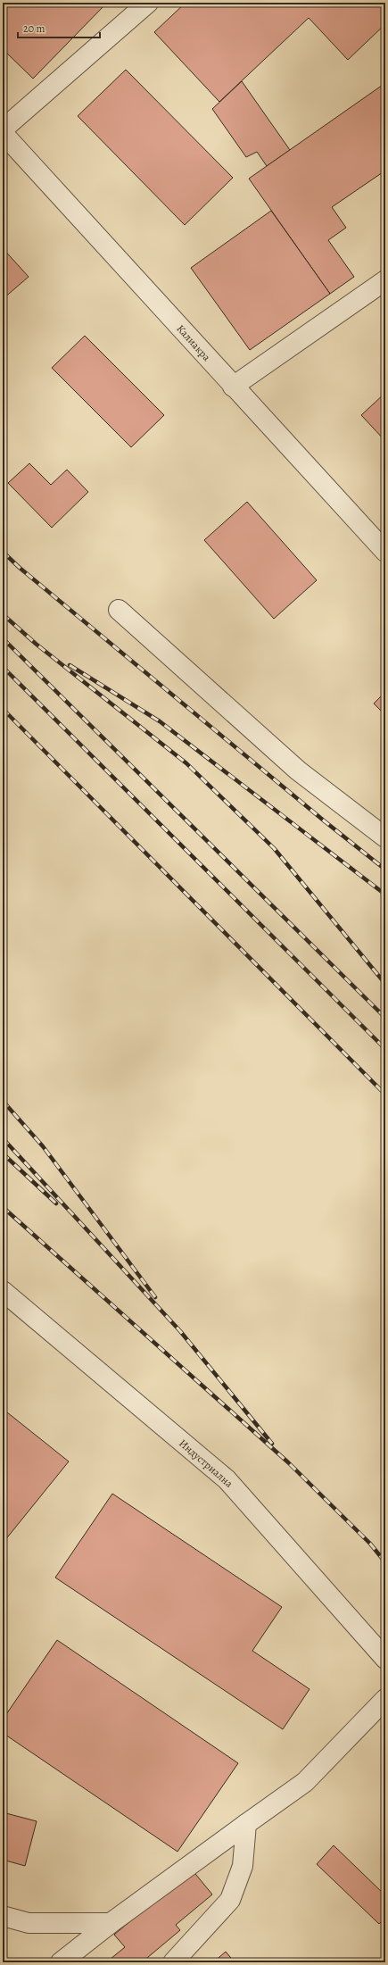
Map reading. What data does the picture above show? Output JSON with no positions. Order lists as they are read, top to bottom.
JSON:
{
  "streets": {
    "street": ["Калиакра", "Индустриална"]
  },
  "scale_bar": "20 m"
}
